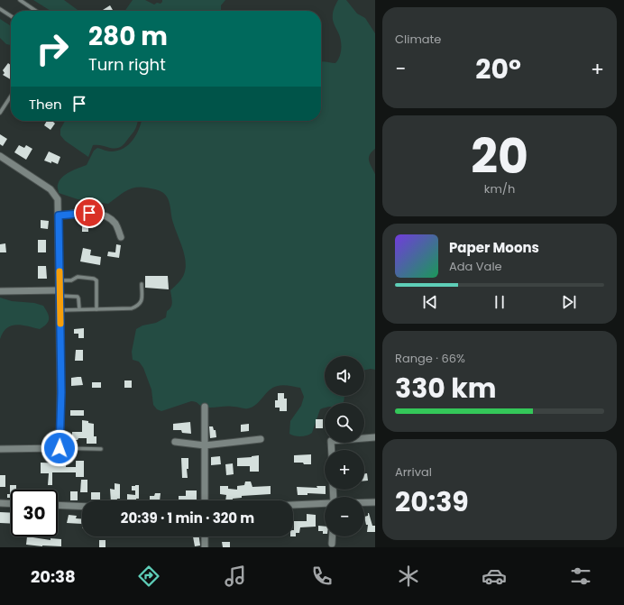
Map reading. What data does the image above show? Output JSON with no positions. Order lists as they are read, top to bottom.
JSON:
{
  "page": {
    "tile": [
      "Climate",
      ["20", "km/h"],
      ["Range · 66%", "330 km"],
      ["Arrival", "20:39"]
    ],
    "turn": ["280 m", "Turn right"],
    "heat": ["−", "20°", "+"],
    "then": "Then",
    "song": ["Paper Moons", "Ada Vale"],
    "map_buttons": ["+", "−"],
    "limit": "30",
    "trip": "20:39 · 1 min · 320 m",
    "tabs": "20:38"
  }
}
